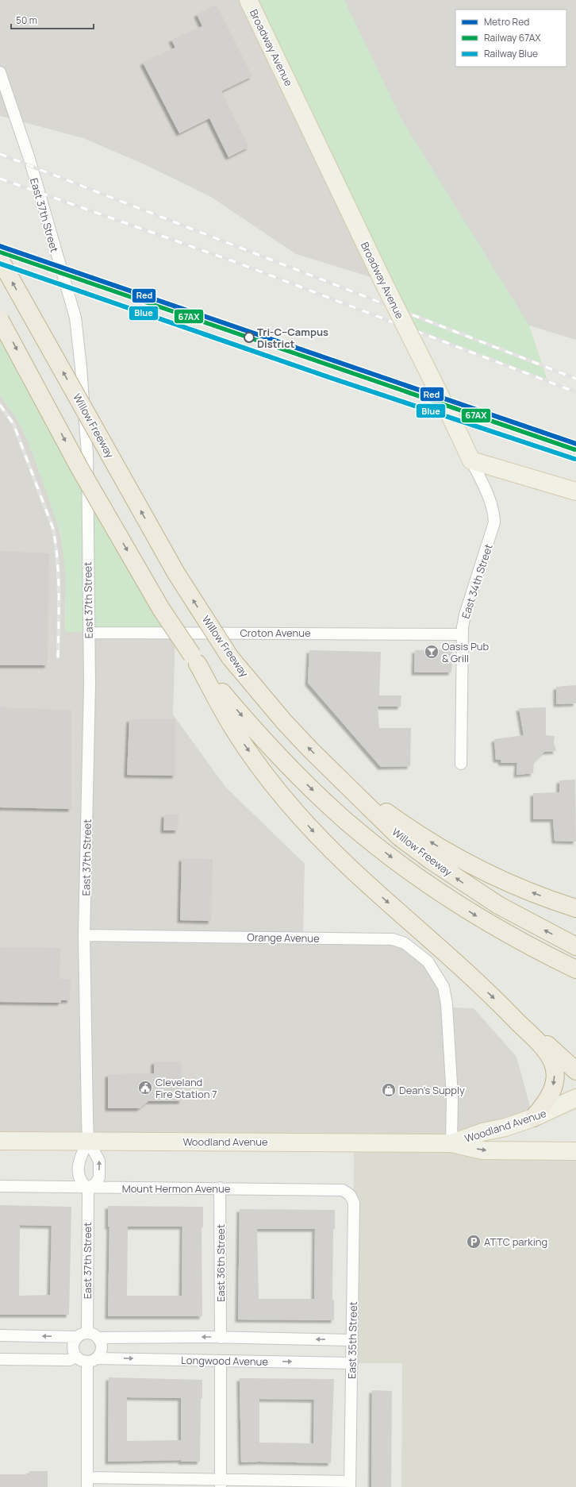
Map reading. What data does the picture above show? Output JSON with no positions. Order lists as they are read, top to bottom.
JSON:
{
  "streets": {
    "highway": ["Willow Freeway"],
    "main road": ["Broadway Avenue", "Woodland Avenue"],
    "street": [
      "East 37th Street",
      "East 34th Street",
      "Croton Avenue",
      "Orange Avenue",
      "Mount Hermon Avenue",
      "East 36th Street",
      "East 35th Street",
      "Longwood Avenue"
    ]
  },
  "crossings": [
    ["Broadway Avenue", "East 34th Street"],
    ["East 37th Street", "Croton Avenue"],
    ["East 37th Street", "Orange Avenue"],
    ["East 37th Street", "Woodland Avenue"],
    ["East 37th Street", "Mount Hermon Avenue"],
    ["East 37th Street", "Longwood Avenue"],
    ["East 34th Street", "Croton Avenue"],
    ["Orange Avenue", "Woodland Avenue"],
    ["Mount Hermon Avenue", "East 36th Street"],
    ["Mount Hermon Avenue", "East 35th Street"],
    ["East 35th Street", "Longwood Avenue"]
  ],
  "places": {
    "other": ["Tri-C–Campus District"],
    "bar": ["Oasis Pub & Grill"],
    "public building": ["Cleveland Fire Station 7"],
    "shop": ["Dean's Supply"],
    "parking": ["ATTC parking"]
  },
  "lines": ["metro line Red", "rail line 67AX", "rail line Blue"],
  "legend": ["Metro Red", "Railway 67AX", "Railway Blue"],
  "scale_bar": "50 m"
}
